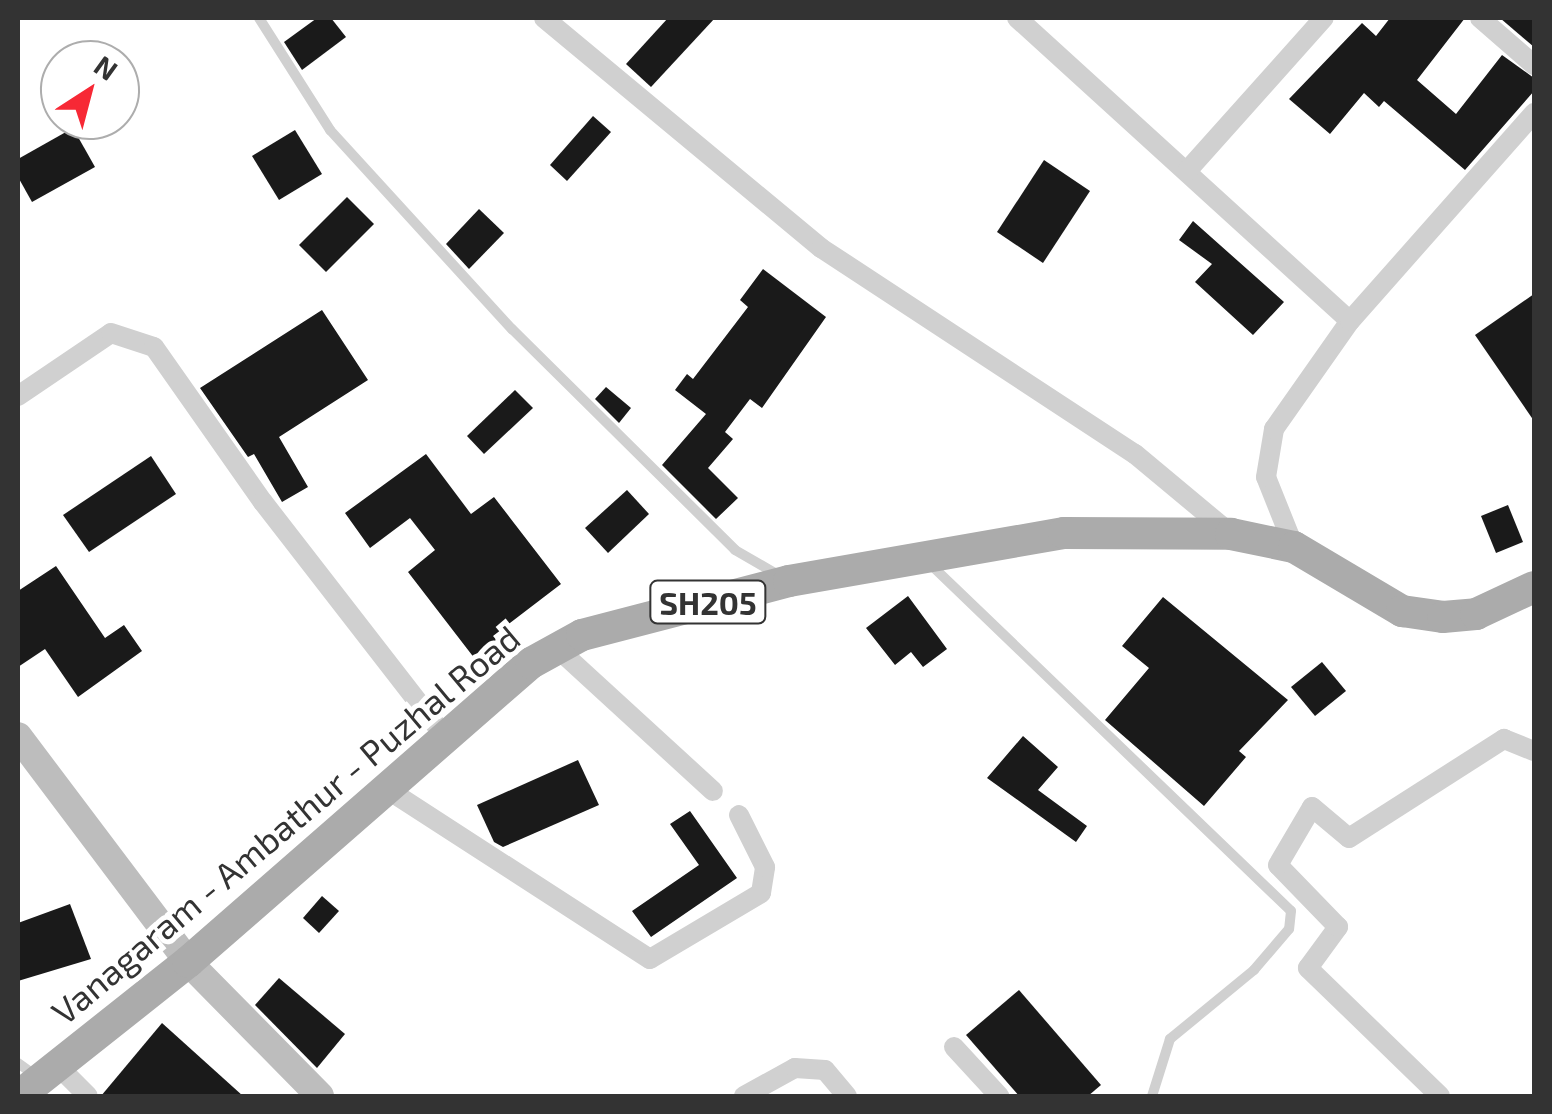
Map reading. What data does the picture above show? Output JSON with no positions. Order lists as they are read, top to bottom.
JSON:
{
  "streets": {
    "main road": ["SH205", "Vanagaram - Ambathur - Puzhal Road"]
  },
  "north": "top right"
}
